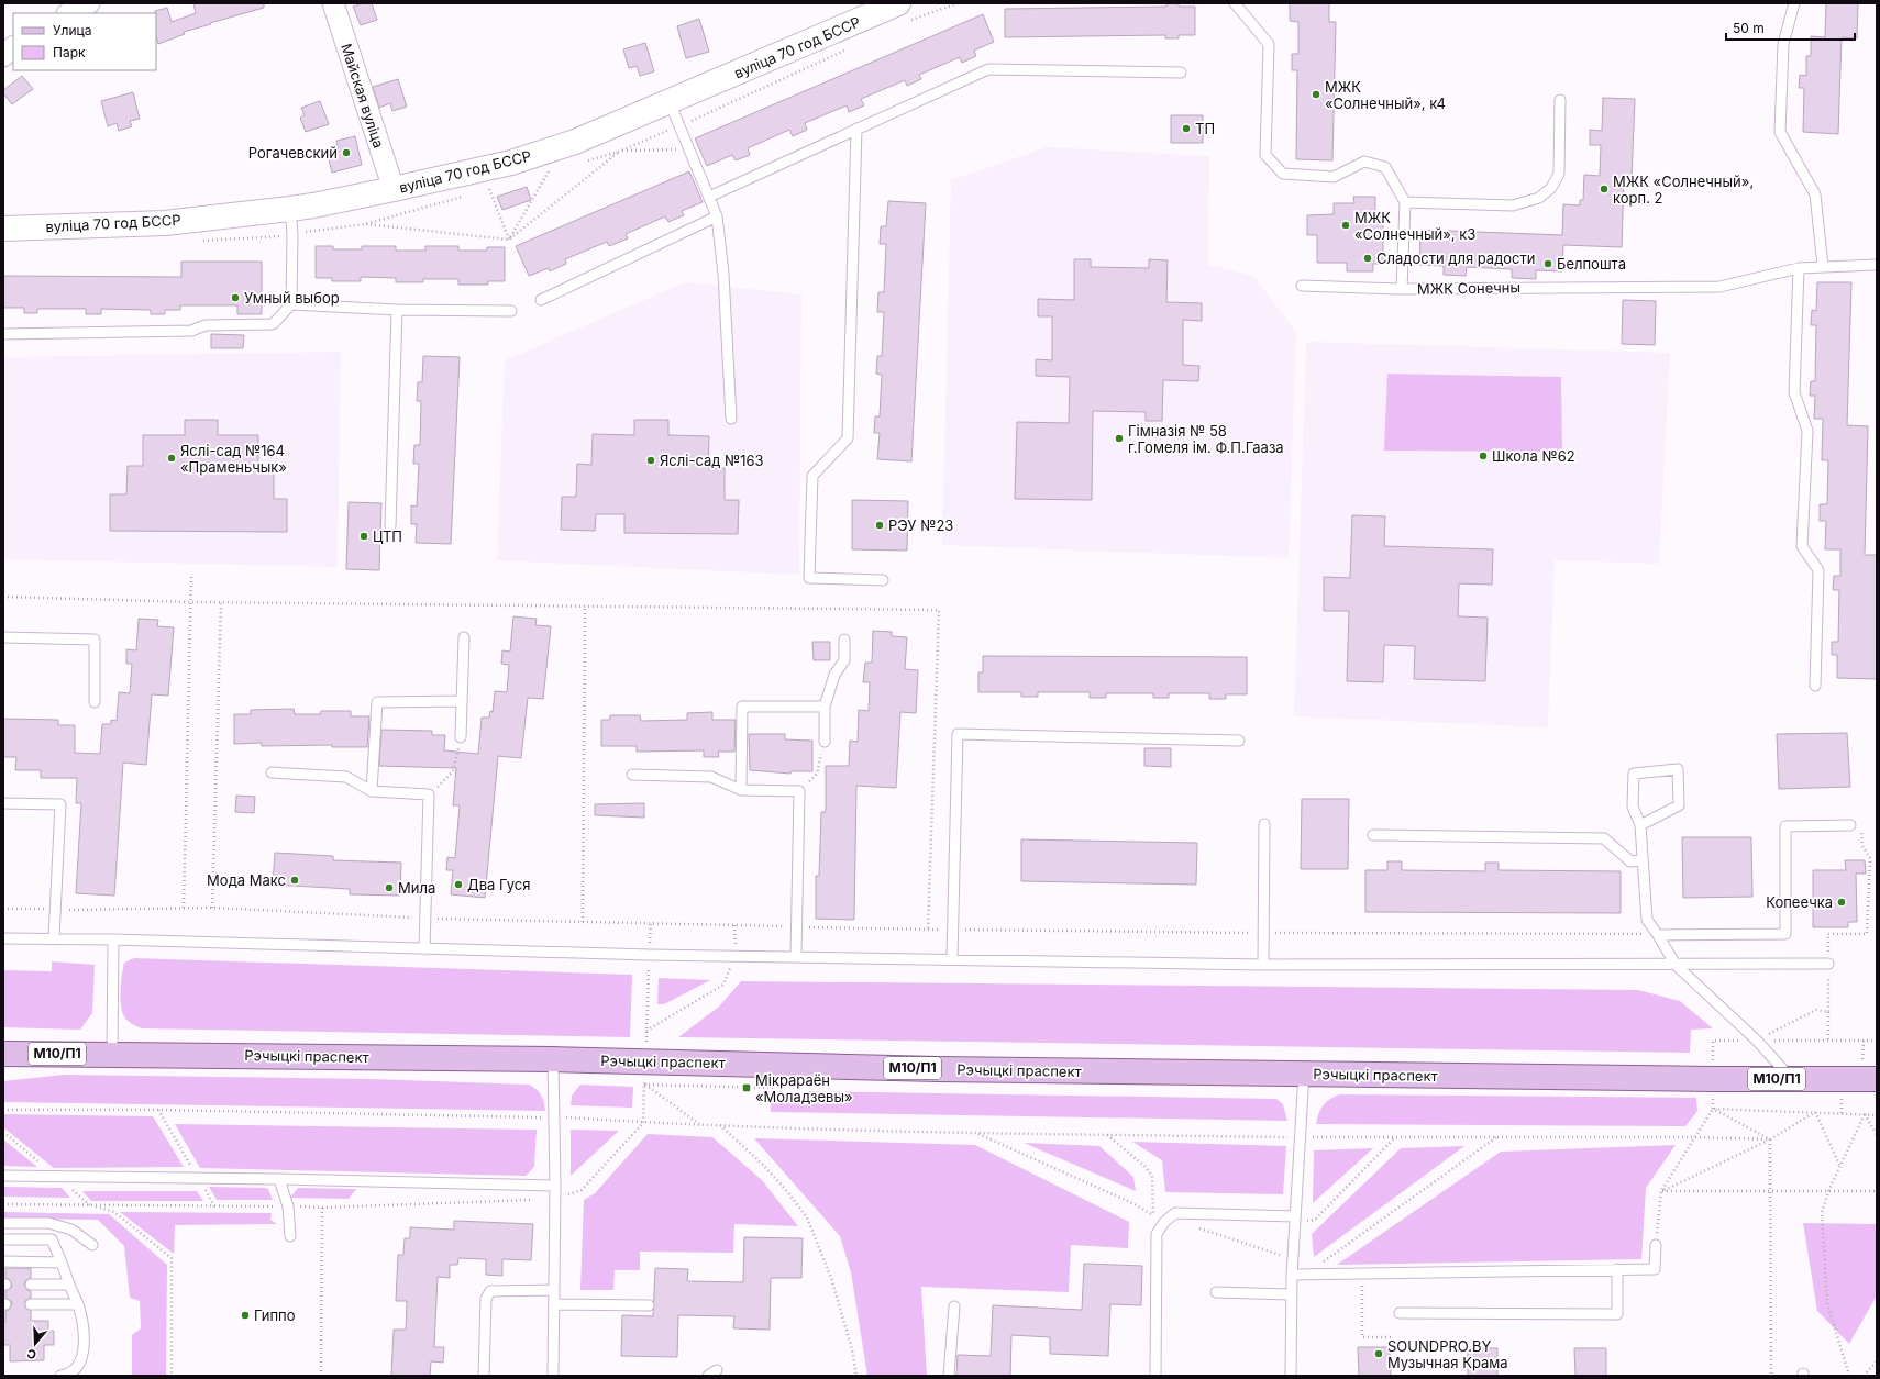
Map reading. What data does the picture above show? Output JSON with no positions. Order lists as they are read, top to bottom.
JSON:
{
  "streets": {
    "main road": ["М10/П1", "Рэчыцкі праспект"],
    "street": ["вуліца 70 год БССР", "Майская вуліца"],
    "lane": ["МЖК Сонечны"]
  },
  "crossings": [
    ["вуліца 70 год БССР", "Майская вуліца"]
  ],
  "places": {
    "other": [
      "МЖК «Солнечный», к4",
      "ТП",
      "Рогачевский",
      "МЖК «Солнечный», корп. 2",
      "МЖК «Солнечный», к3",
      "Сладости для радости",
      "Белпошта",
      "Умный выбор",
      "Гімназія № 58 г.Гомеля ім. Ф.П.Гааза",
      "Школа №62",
      "Яслі-сад №164 «Праменьчык»",
      "Яслі-сад №163",
      "РЭУ №23",
      "ЦТП",
      "Мода Макс",
      "Два Гуся",
      "Мила",
      "Копеечка",
      "Гиппо",
      "SOUNDPRO.BY Музычная Крама"
    ],
    "transit": ["Мікрараён «Моладзевы»"]
  },
  "legend": ["Улица", "Парк"],
  "scale_bar": "50 m",
  "north": "bottom"
}
